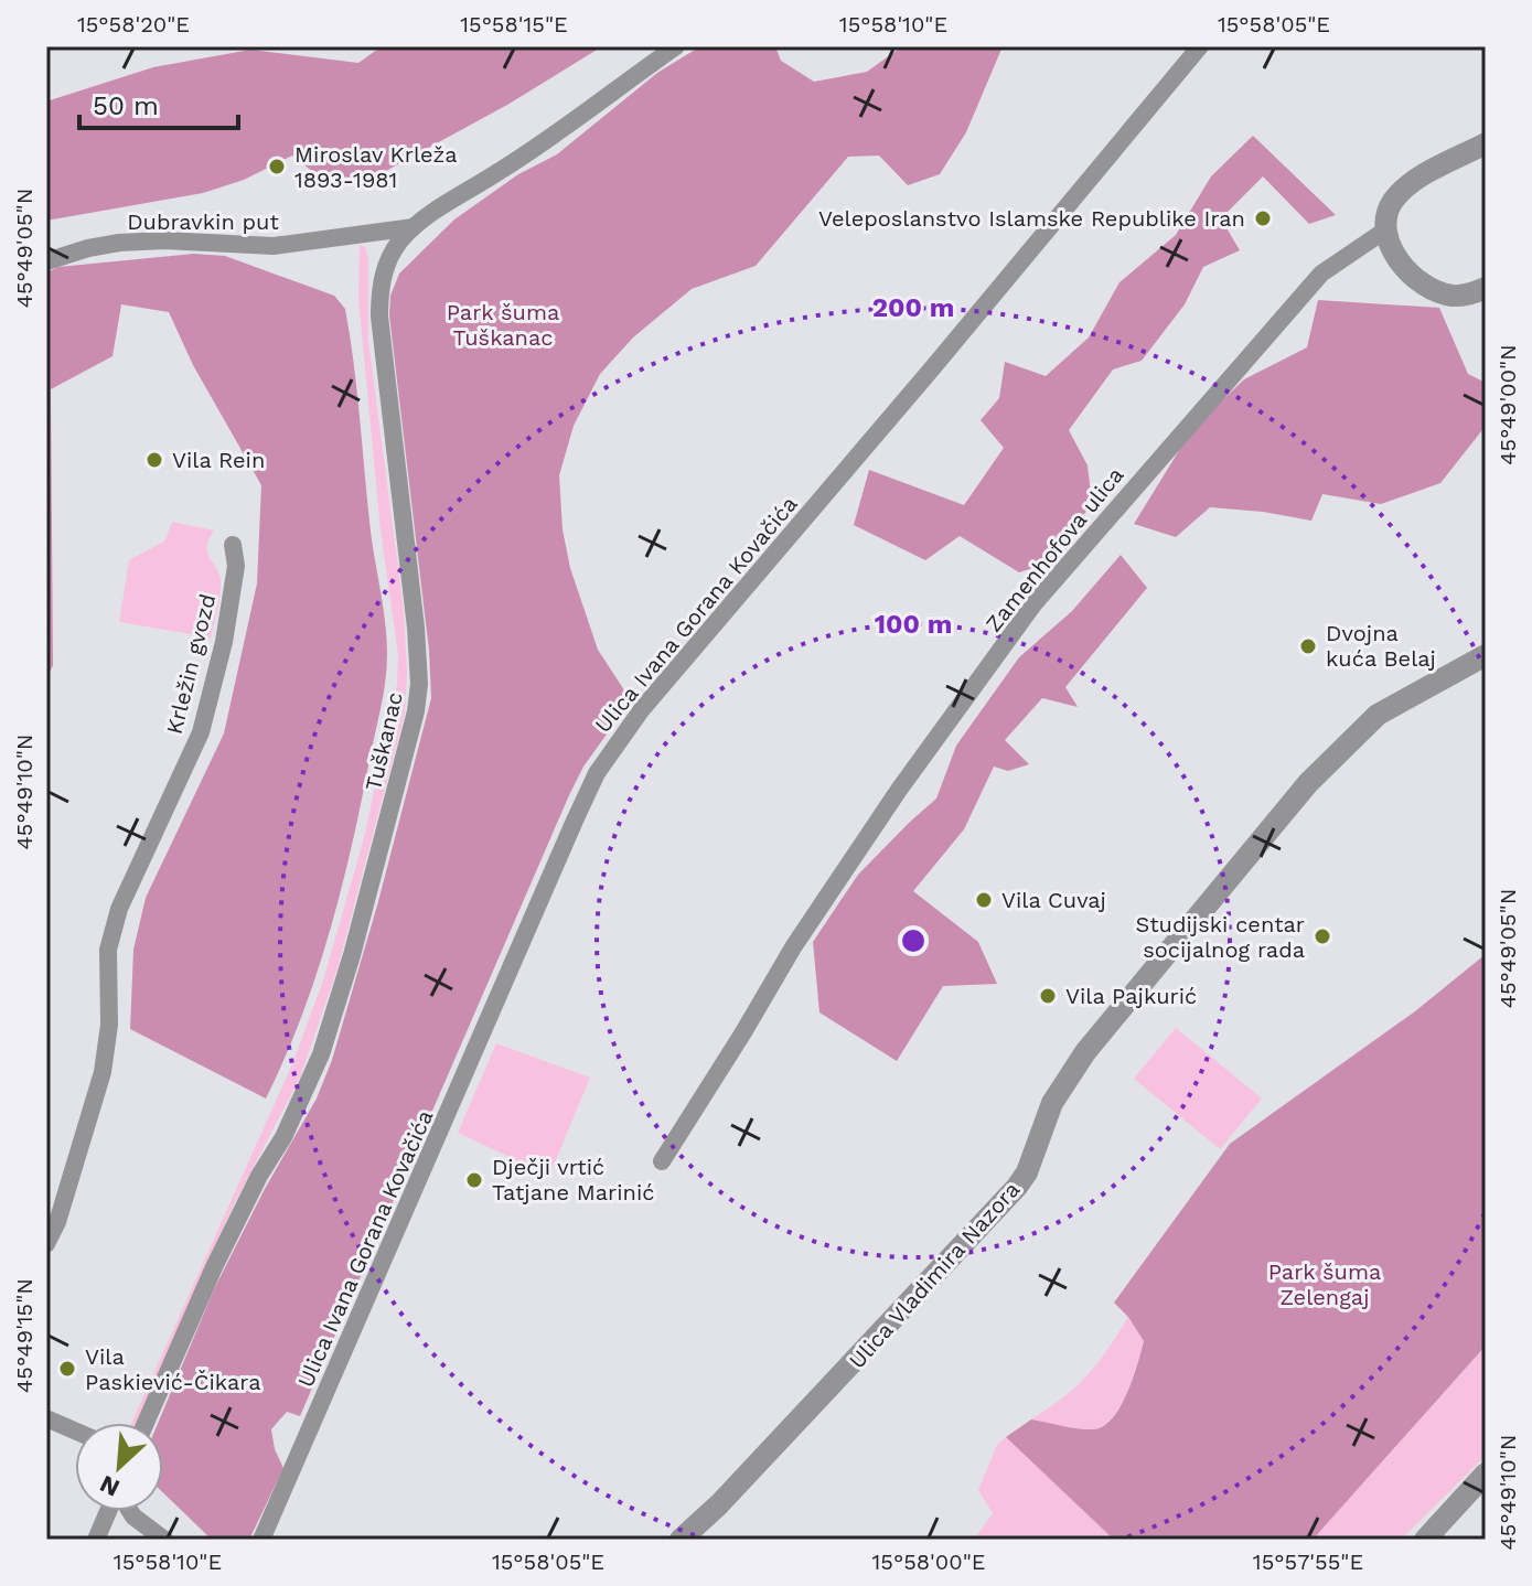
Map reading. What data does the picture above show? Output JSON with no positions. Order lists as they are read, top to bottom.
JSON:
{
  "streets": {
    "street": [
      "Dubravkin put",
      "Zamenhofova ulica",
      "Ulica Ivana Gorana Kovačića",
      "Krležin gvozd",
      "Tuškanac",
      "Ulica Vladimira Nazora"
    ]
  },
  "crossings": [
    ["Dubravkin put", "Tuškanac"]
  ],
  "parks": ["Park šuma Tuškanac", "Park šuma Zelengaj"],
  "places": [
    "Miroslav Krleža 1893-1981",
    "Veleposlanstvo Islamske Republike Iran",
    "Vila Rein",
    "Dvojna kuća Belaj",
    "Vila Cuvaj",
    "Studijski centar socijalnog rada",
    "Vila Pajkurić",
    "Dječji vrtić Tatjane Marinić",
    "Vila Paskiević-Čikara"
  ],
  "scale_bar": "50 m",
  "north": "bottom left",
  "coordinates": [
    "15°58'20\"E",
    "15°58'15\"E",
    "15°58'10\"E",
    "15°58'05\"E",
    "45°49'05\"N",
    "45°49'00\"N",
    "45°49'10\"N",
    "45°49'15\"N",
    "15°58'00\"E",
    "15°57'55\"E"
  ],
  "rings": ["200 m", "100 m"]
}
